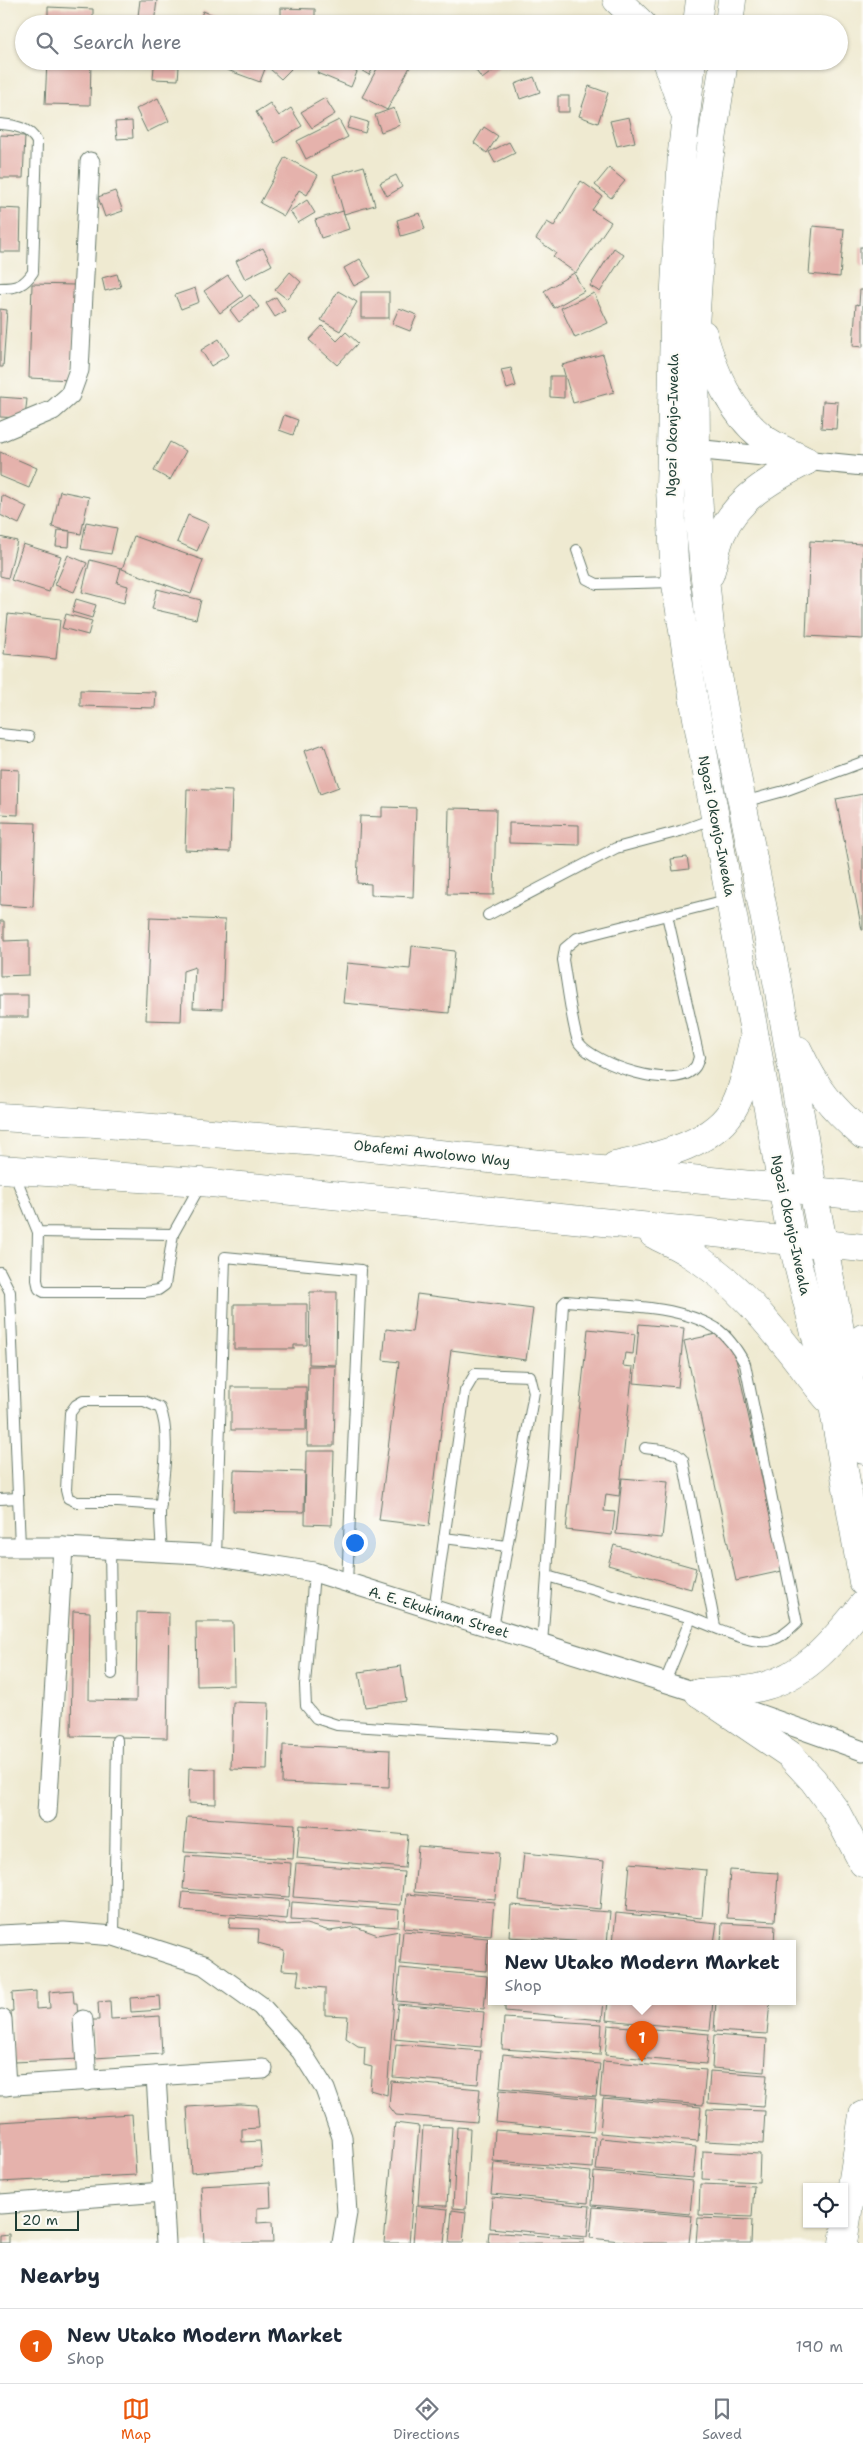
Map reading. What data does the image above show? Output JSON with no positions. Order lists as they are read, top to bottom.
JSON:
{
  "streets": {
    "street": ["Ngozi Okonjo-Iweala", "Obafemi Awolowo Way", "A. E. Ekukinam Street"]
  },
  "crossings": [
    ["Ngozi Okonjo-Iweala", "Obafemi Awolowo Way"]
  ],
  "scale_bar": "20 m",
  "page": {
    "search": "Search here",
    "popup": ["New Utako Modern Market", "Shop"],
    "pins": "1",
    "scale": "20 m",
    "heading": "Nearby",
    "list": [
      {
        "mark": "1",
        "name": "New Utako Modern Market",
        "note": "Shop",
        "value": "190 m"
      }
    ],
    "nav": ["Map", "Directions", "Saved"]
  }
}
